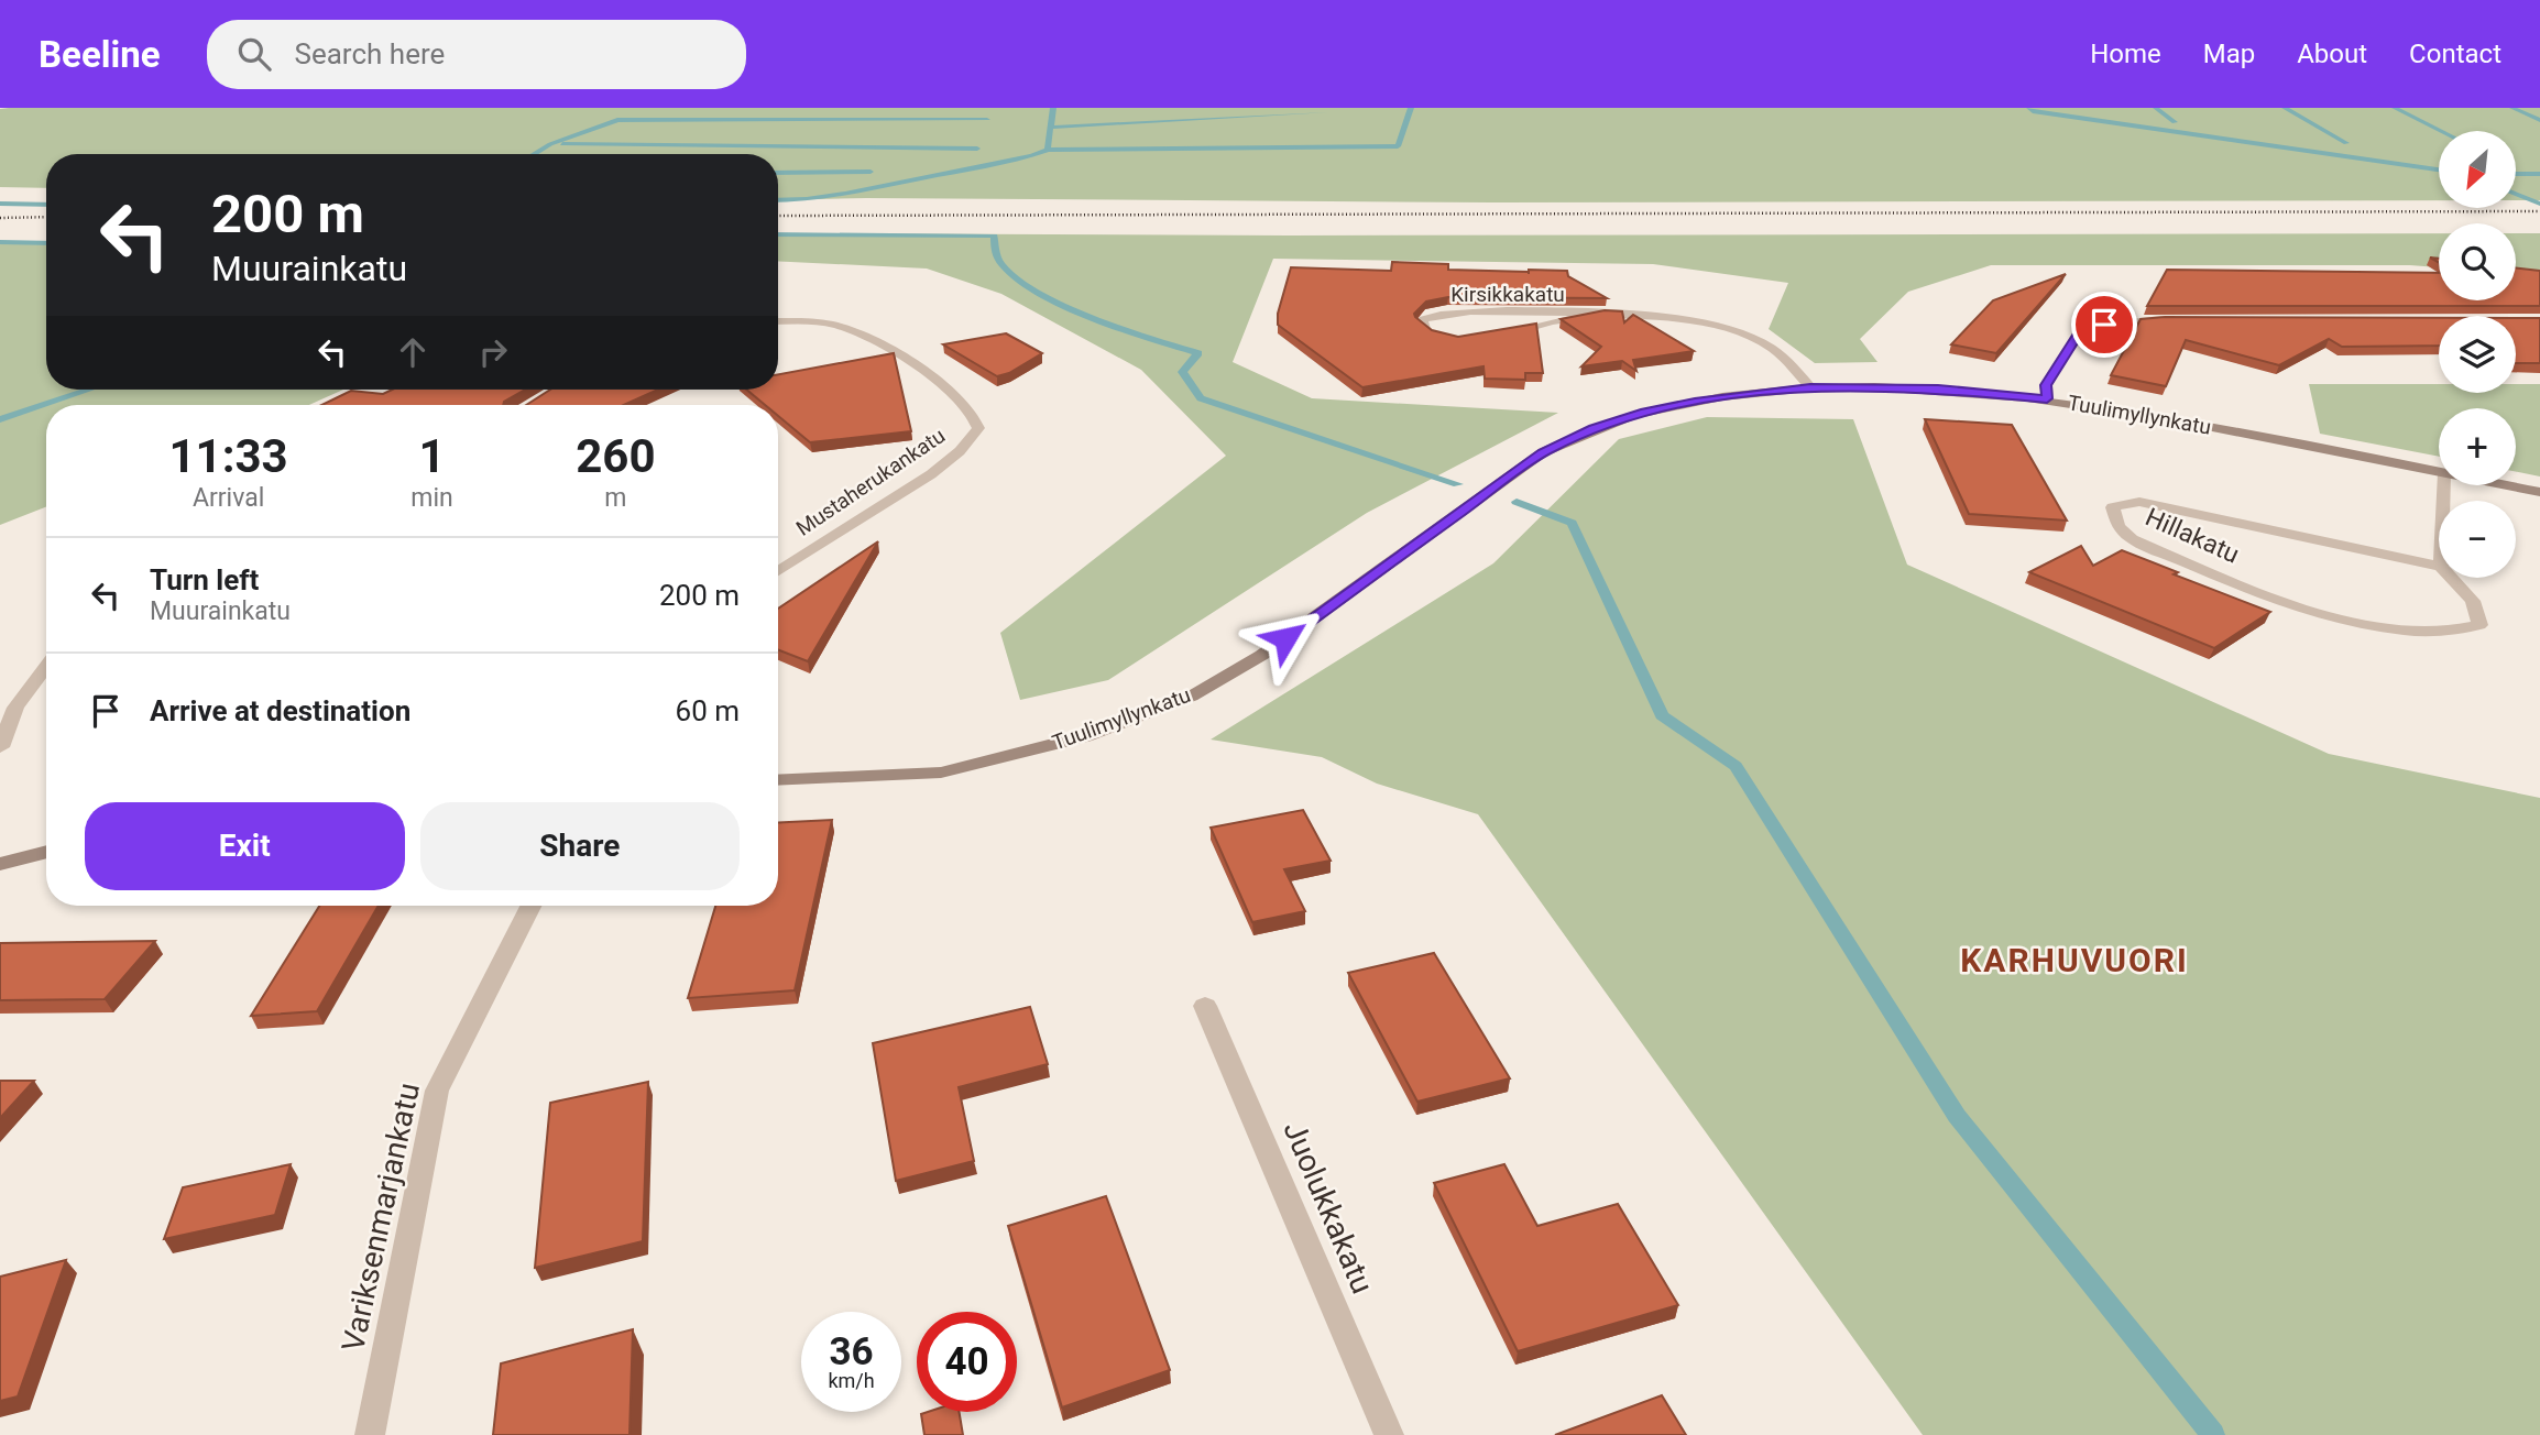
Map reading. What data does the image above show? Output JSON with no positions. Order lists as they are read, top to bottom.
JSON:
{
  "streets": {
    "street": [
      "Kirsikkakatu",
      "Tuulimyllynkatu",
      "Mustaherukankatu",
      "Hillakatu",
      "Juolukkakatu",
      "Variksenmarjankatu"
    ]
  },
  "crossings": [
    ["Kirsikkakatu", "Tuulimyllynkatu"]
  ],
  "districts": ["KARHUVUORI"],
  "north": "bottom left",
  "page": {
    "header": "Beeline",
    "search": "Search here",
    "nav": [
      "Home",
      "Map",
      "About",
      "Contact"
    ],
    "map_buttons": ["+", "−"],
    "turn": ["200 m", "Muurainkatu"],
    "eta": [
      "11:33",
      "Arrival",
      "1",
      "min",
      "260",
      "m"
    ],
    "list": [
      {
        "name": "Turn left",
        "note": "Muurainkatu",
        "value": "200 m"
      },
      {
        "name": "Arrive at destination",
        "value": "60 m"
      }
    ],
    "buttons": ["Exit", "Share"],
    "speed": "36 km/h",
    "limit": "40"
  }
}
